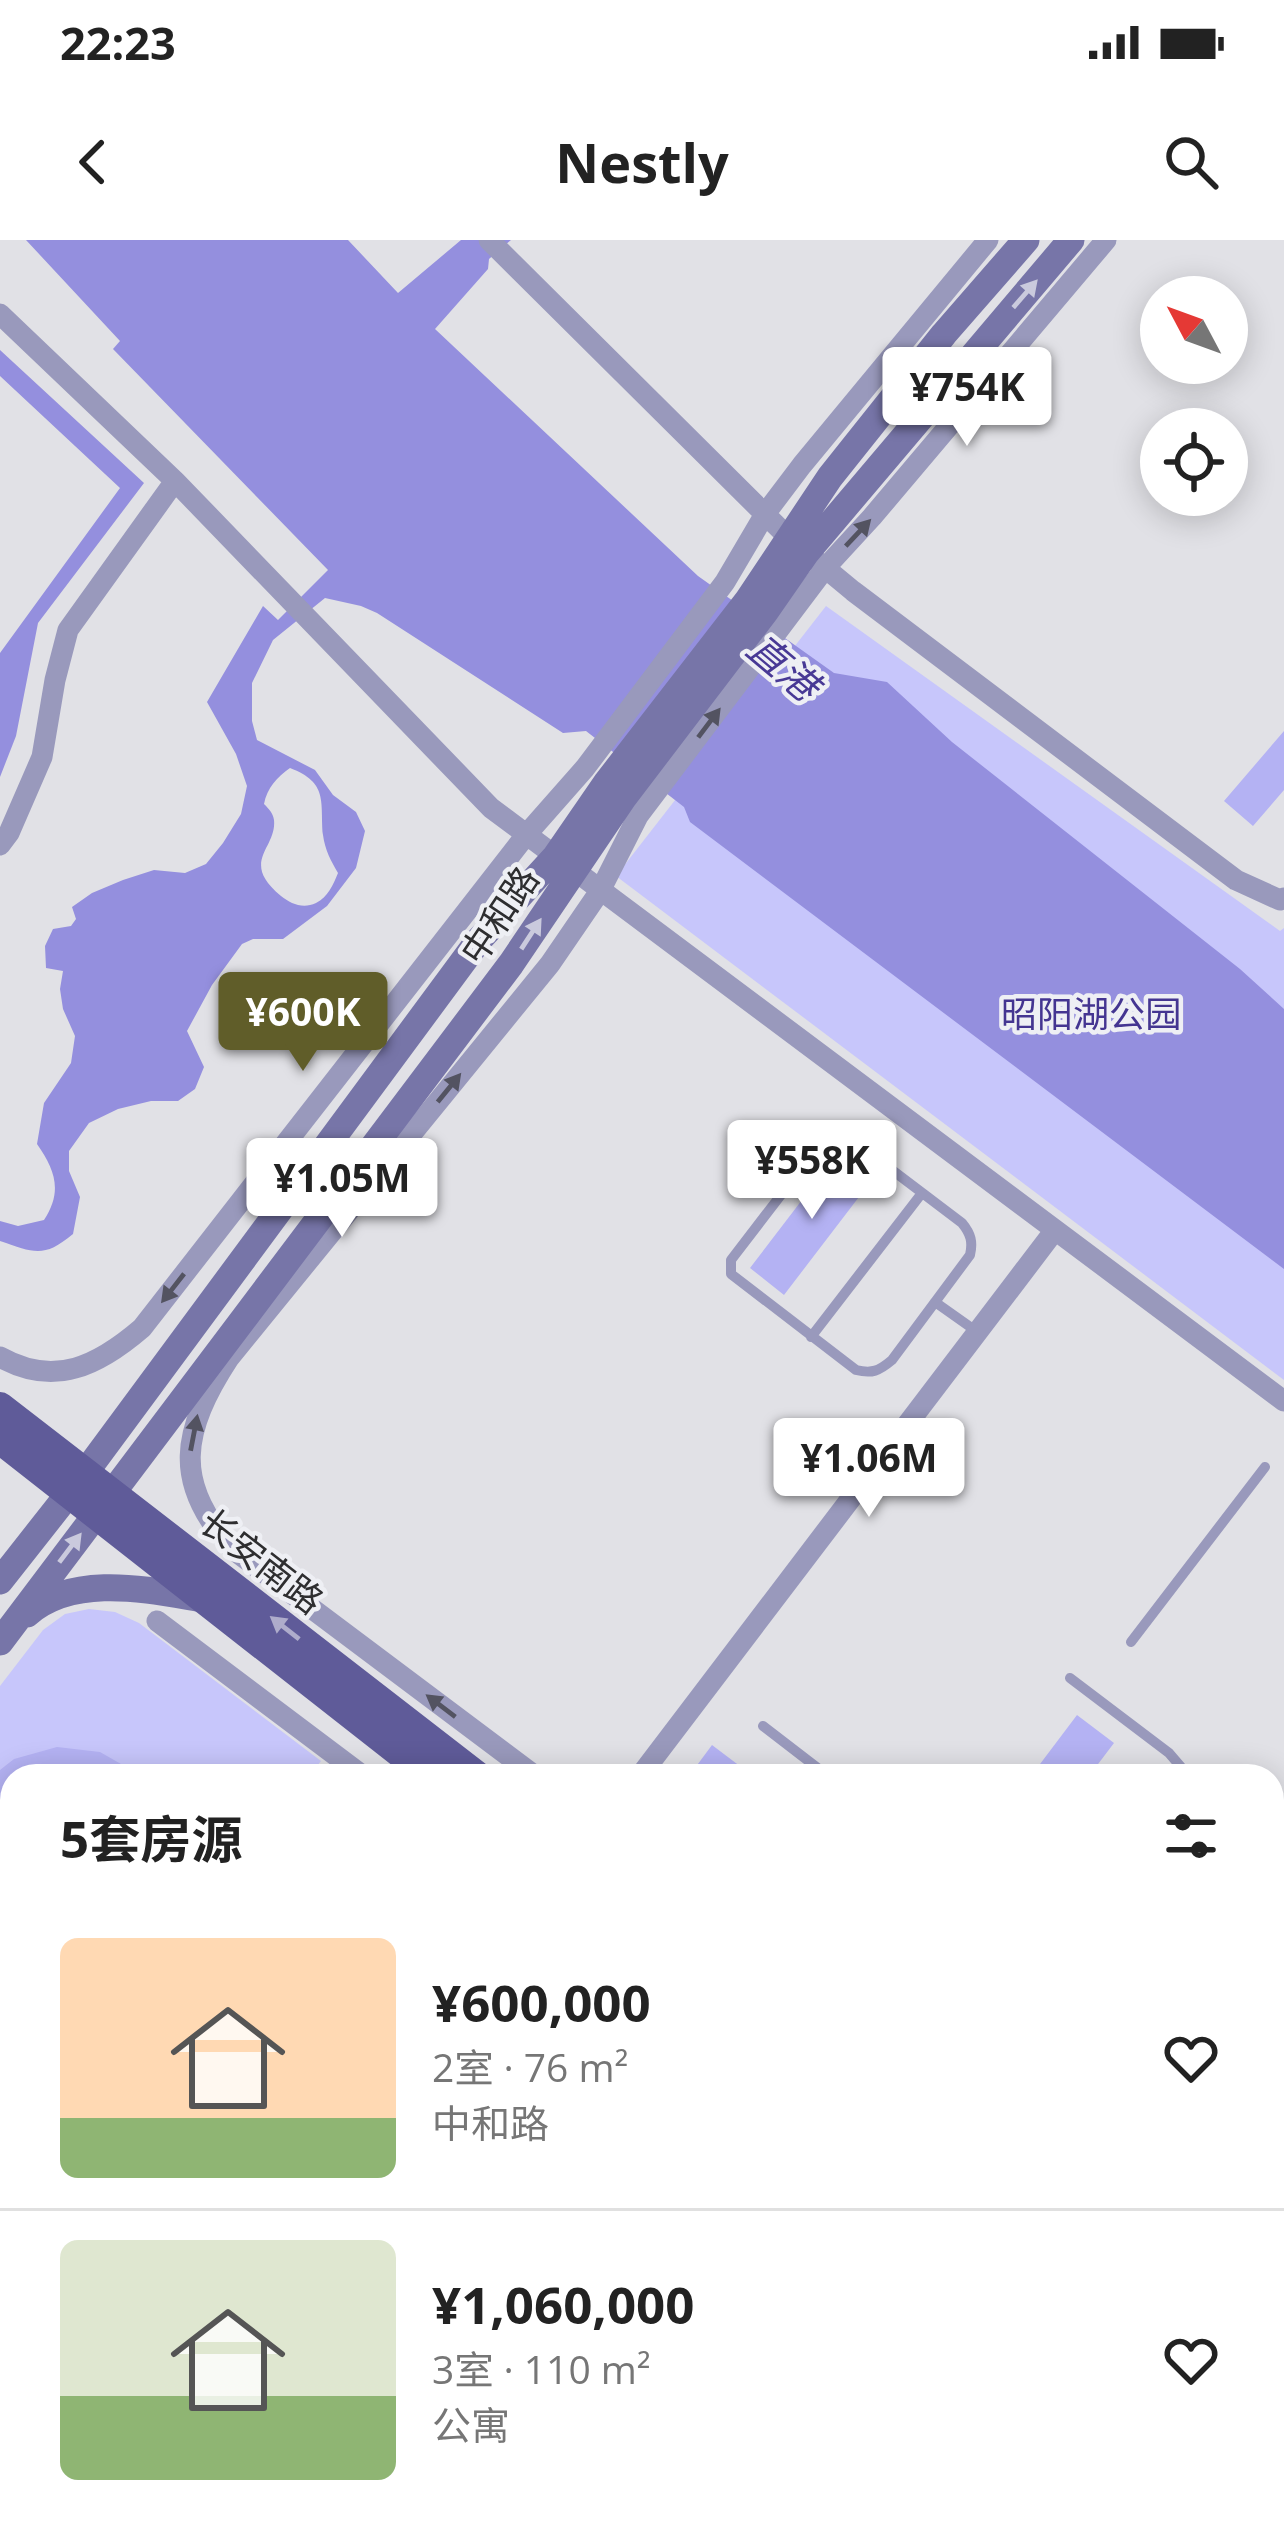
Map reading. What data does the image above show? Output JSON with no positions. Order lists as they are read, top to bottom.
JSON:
{
  "streets": {
    "main road": ["中和路", "长安南路"]
  },
  "crossings": [
    ["中和路", "长安南路"]
  ],
  "water": ["直港"],
  "parks": ["昭阳湖公园"],
  "north": "top left",
  "page": {
    "status": "22:23",
    "header": "Nestly",
    "price": [
      "¥754K",
      "¥600K",
      "¥558K",
      "¥1.05M",
      "¥1.06M"
    ],
    "heading": "5套房源",
    "list": [
      {
        "name": "¥600,000",
        "note": "2室 · 76 m² · 中和路"
      },
      {
        "name": "¥1,060,000",
        "note": "3室 · 110 m² · 公寓"
      }
    ]
  }
}
